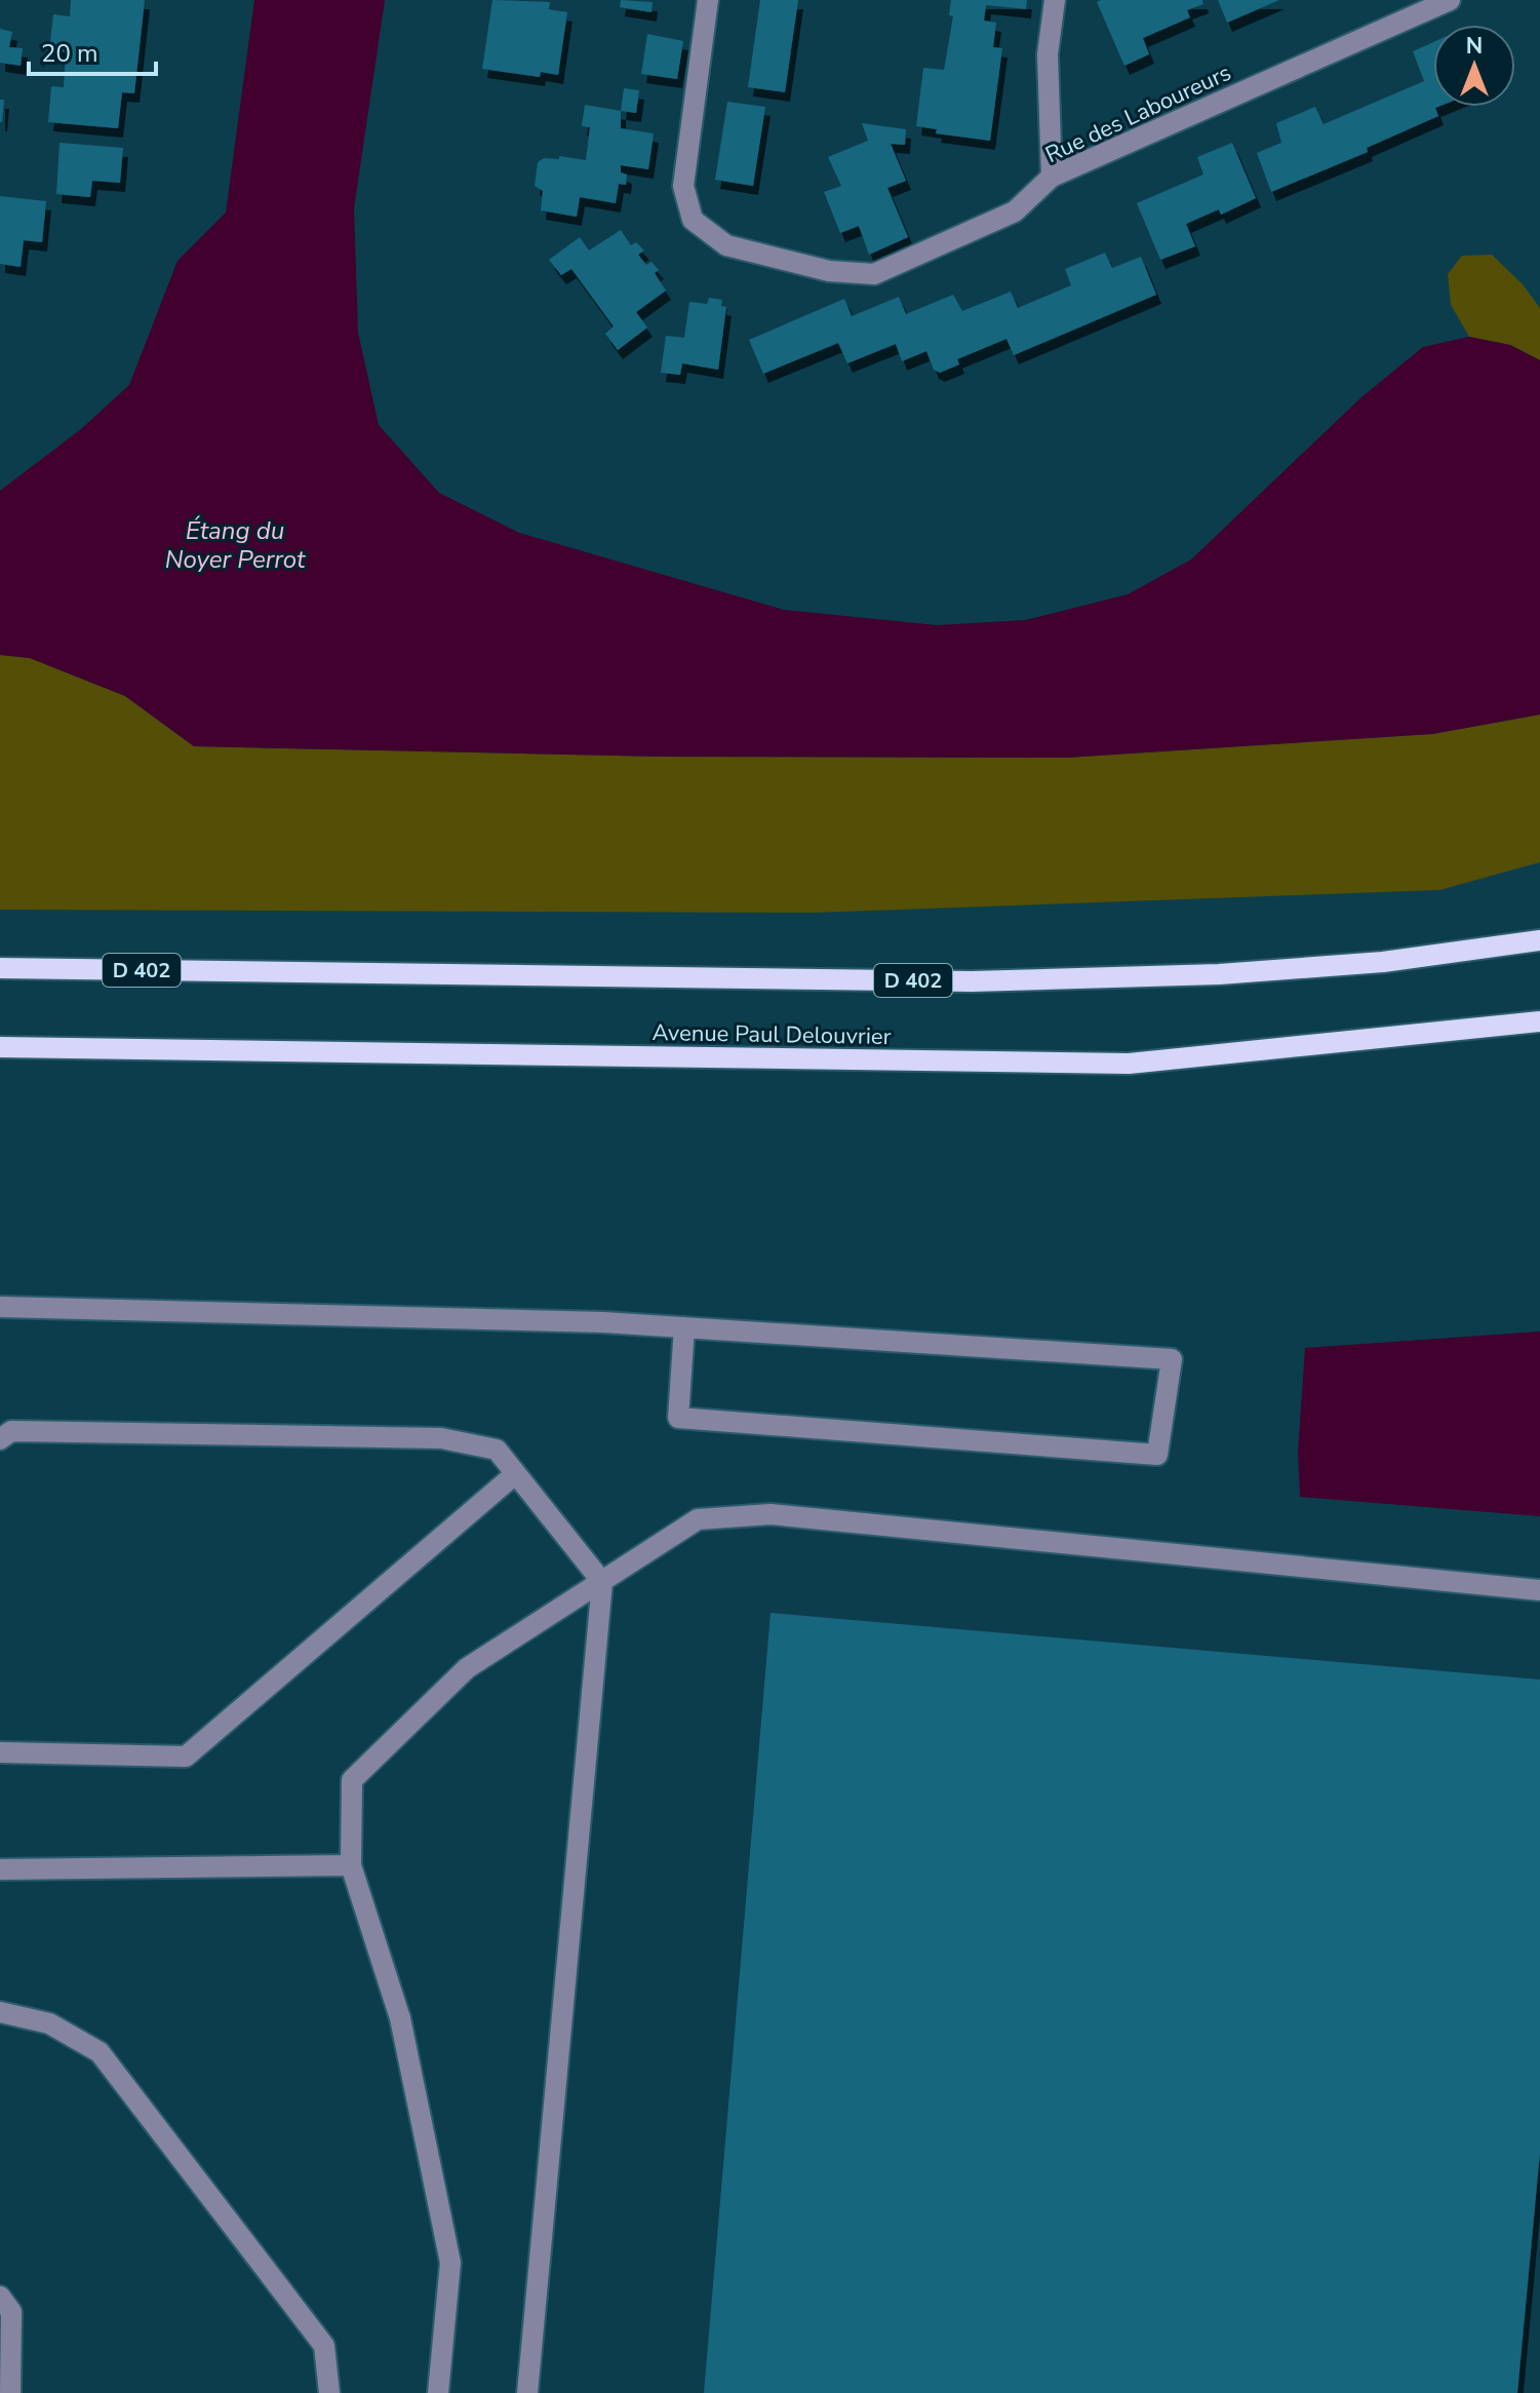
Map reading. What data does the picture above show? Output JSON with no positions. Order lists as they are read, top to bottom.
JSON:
{
  "streets": {
    "main road": ["D 402", "Avenue Paul Delouvrier"],
    "street": ["Rue des Laboureurs"]
  },
  "water": ["Étang du Noyer Perrot"],
  "scale_bar": "20 m",
  "north": "top"
}
